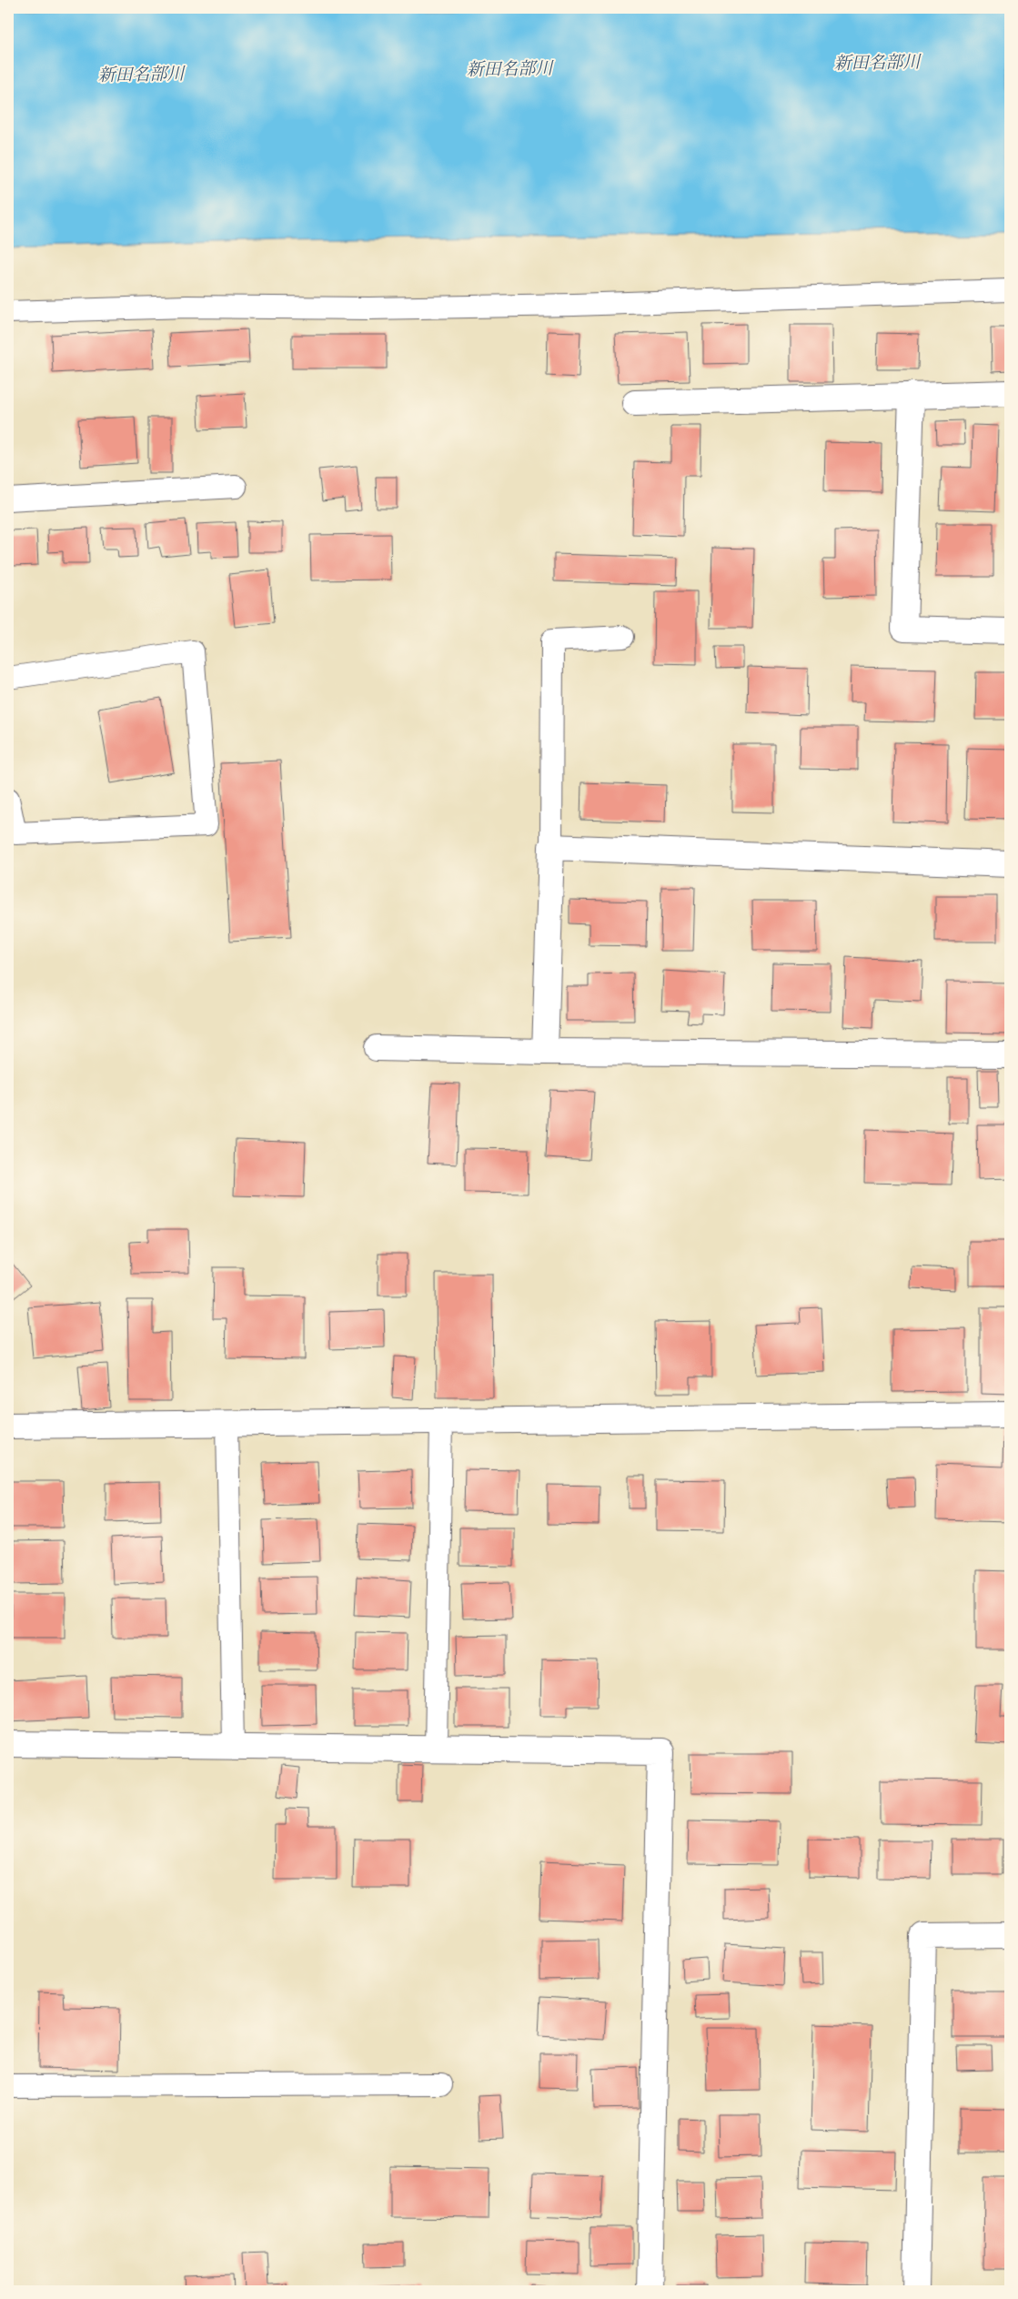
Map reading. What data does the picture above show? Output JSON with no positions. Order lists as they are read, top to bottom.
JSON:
{
  "water": ["新田名部川"]
}
